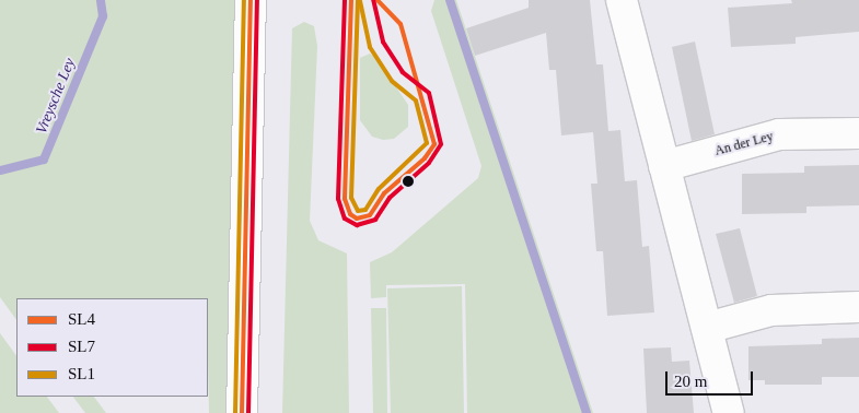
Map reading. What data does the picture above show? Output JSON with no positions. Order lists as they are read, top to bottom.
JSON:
{
  "streets": {
    "street": ["An der Ley"]
  },
  "water": ["Vreysche Ley"],
  "lines": ["transit line SL4", "transit line SL7", "transit line SL1"],
  "legend": ["SL4", "SL7", "SL1"],
  "scale_bar": "20 m"
}
